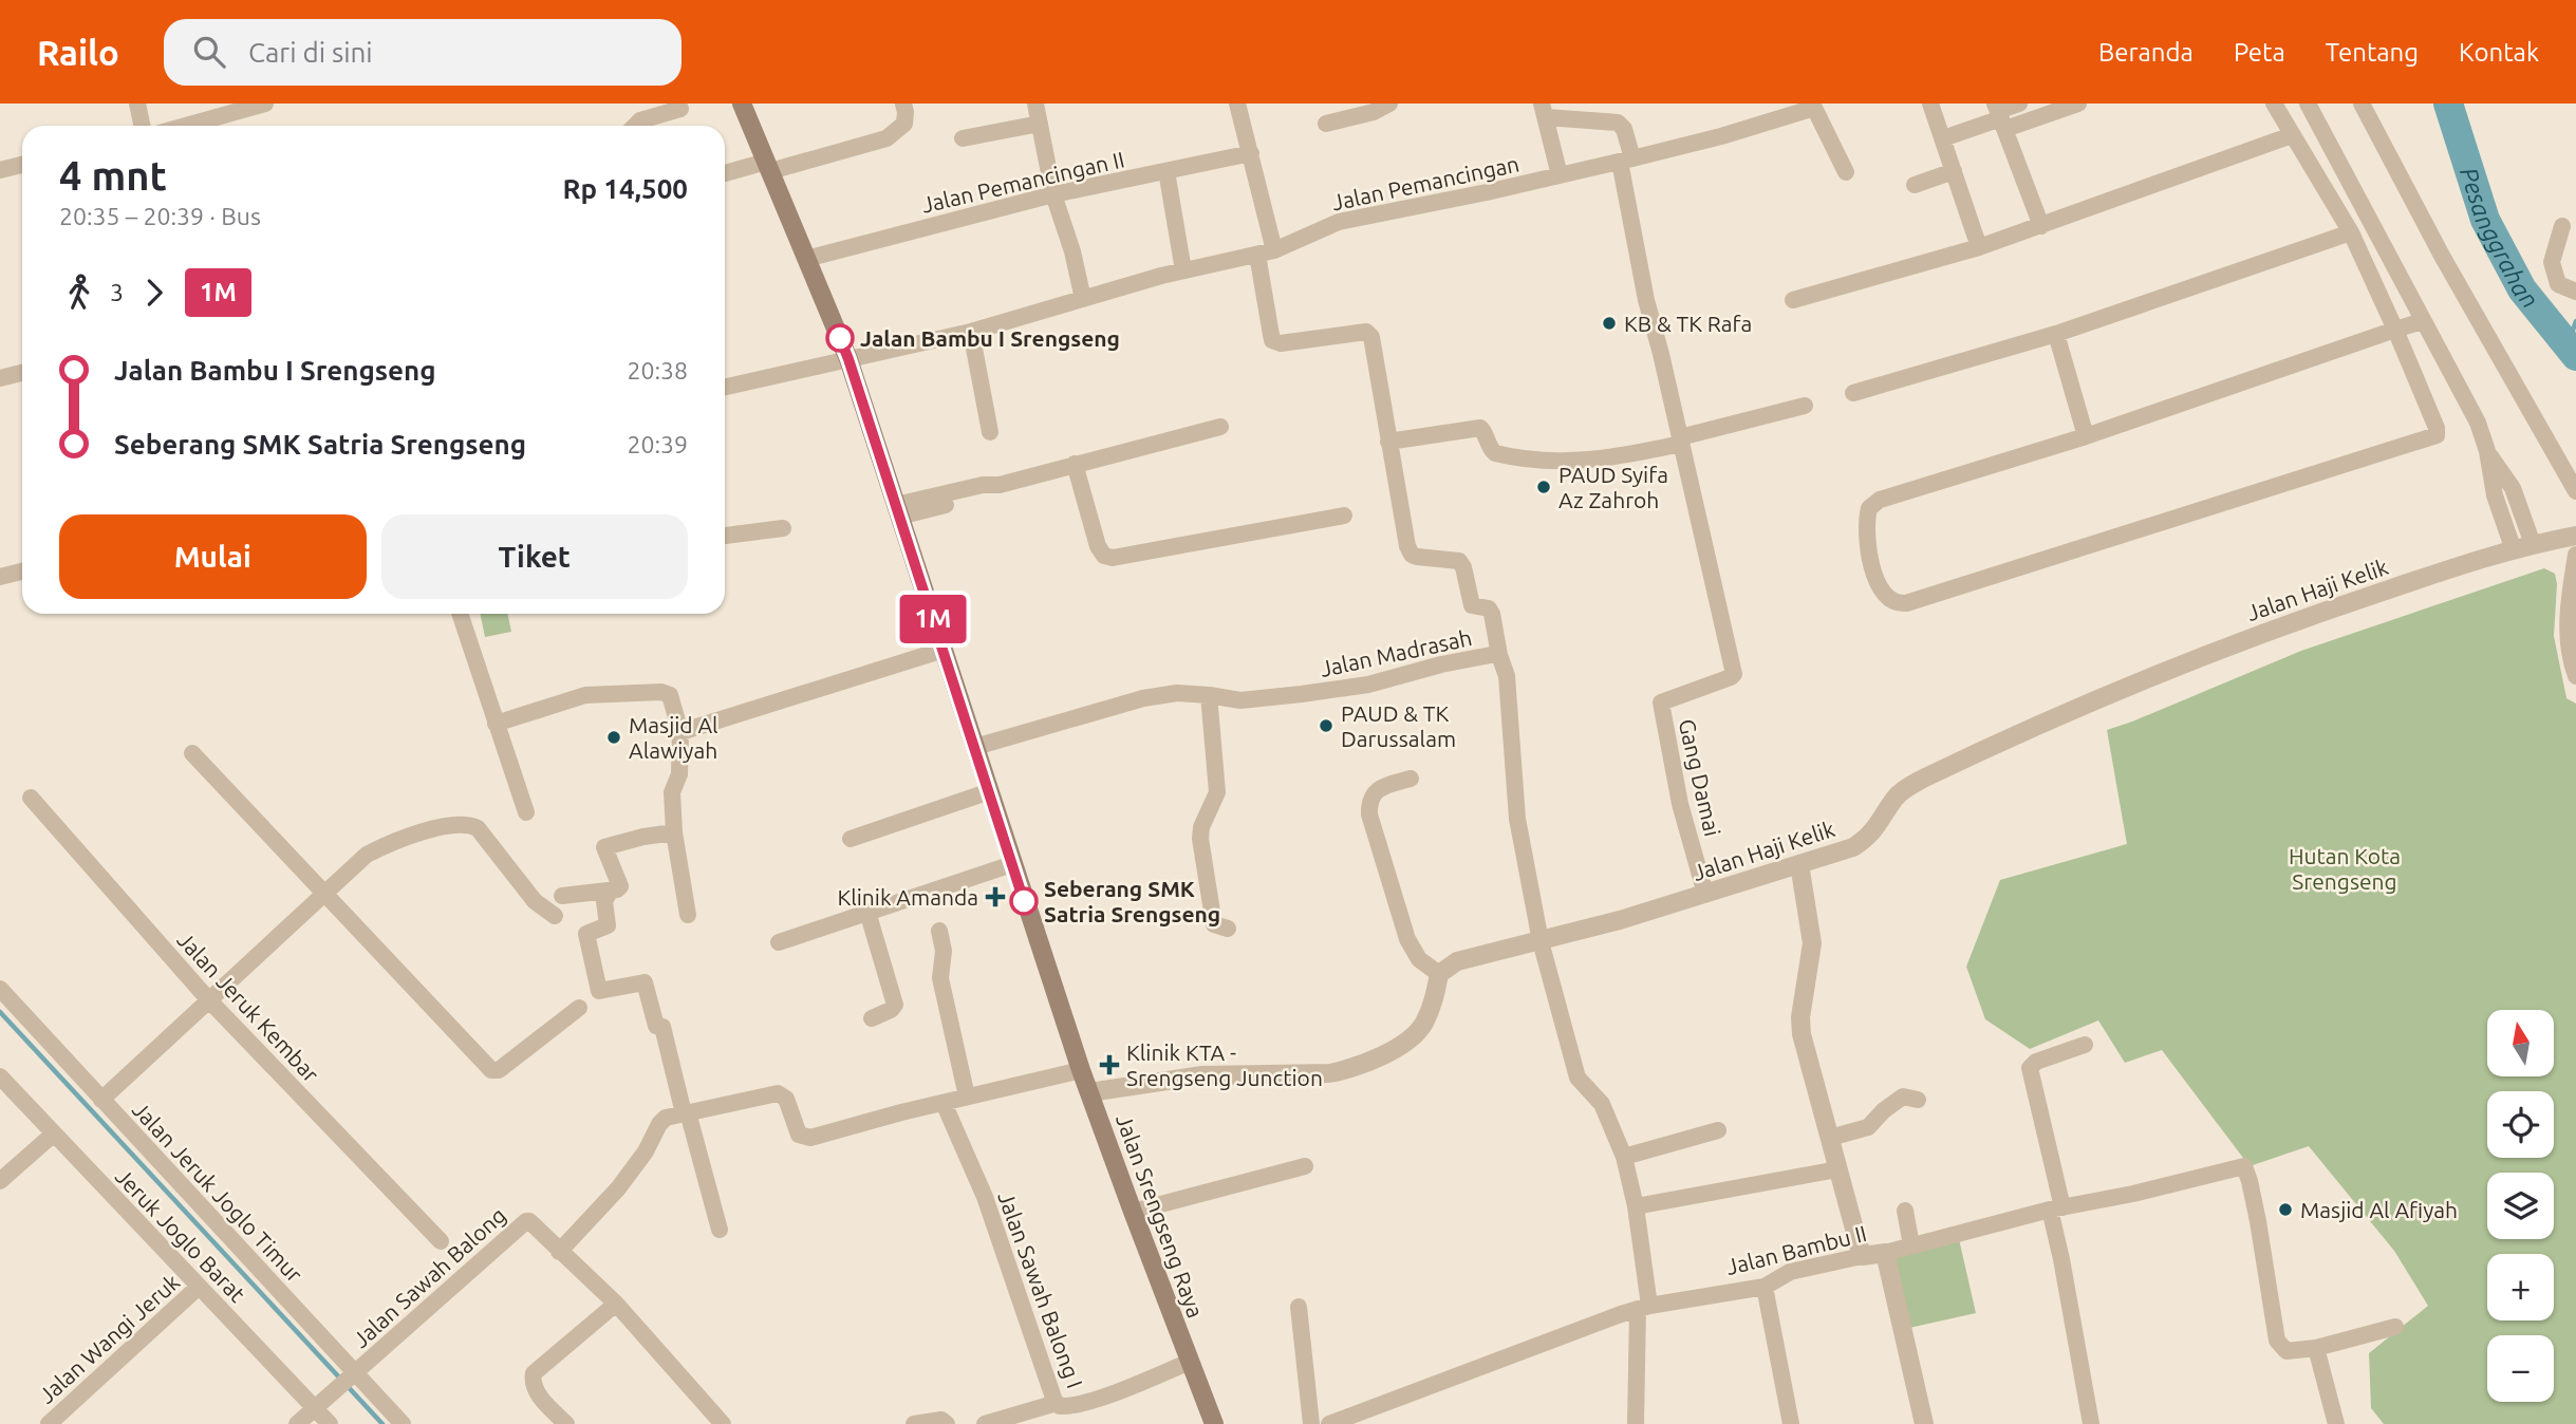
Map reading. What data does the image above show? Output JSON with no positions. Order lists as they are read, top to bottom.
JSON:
{
  "streets": {
    "main road": ["Jalan Srengseng Raya"],
    "street": [
      "Jalan Pemancingan II",
      "Jalan Pemancingan",
      "Jalan Haji Kelik",
      "Jalan Madrasah",
      "Gang Damai",
      "Jalan Jeruk Kembar",
      "Jalan Jeruk Joglo Timur",
      "Jeruk Joglo Barat",
      "Jalan Bambu II",
      "Jalan Sawah Balong",
      "Jalan Sawah Balong I",
      "Jalan Wangi Jeruk"
    ]
  },
  "crossings": [
    ["Jalan Pemancingan II", "Jalan Srengseng Raya"],
    ["Jalan Pemancingan", "Jalan Srengseng Raya"],
    ["Jalan Haji Kelik", "Jalan Madrasah"],
    ["Jalan Haji Kelik", "Gang Damai"],
    ["Jalan Madrasah", "Jalan Srengseng Raya"],
    ["Jalan Madrasah", "Jalan Bambu II"],
    ["Jalan Jeruk Joglo Timur", "Jalan Sawah Balong"],
    ["Jalan Srengseng Raya", "Jalan Sawah Balong I"],
    ["Jeruk Joglo Barat", "Jalan Sawah Balong"],
    ["Jeruk Joglo Barat", "Jalan Wangi Jeruk"]
  ],
  "water": ["Pesanggrahan"],
  "parks": ["Hutan Kota Srengseng"],
  "places": {
    "other": [
      "KB & TK Rafa",
      "Jalan Bambu I Srengseng",
      "PAUD Syifa Az Zahroh",
      "PAUD & TK Darussalam",
      "Masjid Al Alawiyah",
      "Seberang SMK Satria Srengseng",
      "Masjid Al Afiyah"
    ],
    "health": ["Klinik Amanda", "Klinik KTA - Srengseng Junction"]
  },
  "lines": ["bus line 1M"],
  "north": "top",
  "page": {
    "header": "Railo",
    "search": "Cari di sini",
    "nav": [
      "Beranda",
      "Peta",
      "Tentang",
      "Kontak"
    ],
    "on_map": "1M",
    "heading": ["4 mnt", "20:35 – 20:39 · Bus", "Rp 14,500"],
    "legs": ["3", "1M"],
    "list": [
      {
        "name": "Jalan Bambu I Srengseng",
        "value": "20:38"
      },
      {
        "name": "Seberang SMK Satria Srengseng",
        "value": "20:39"
      }
    ],
    "buttons": ["Mulai", "Tiket"],
    "map_buttons": ["+", "−"]
  }
}
